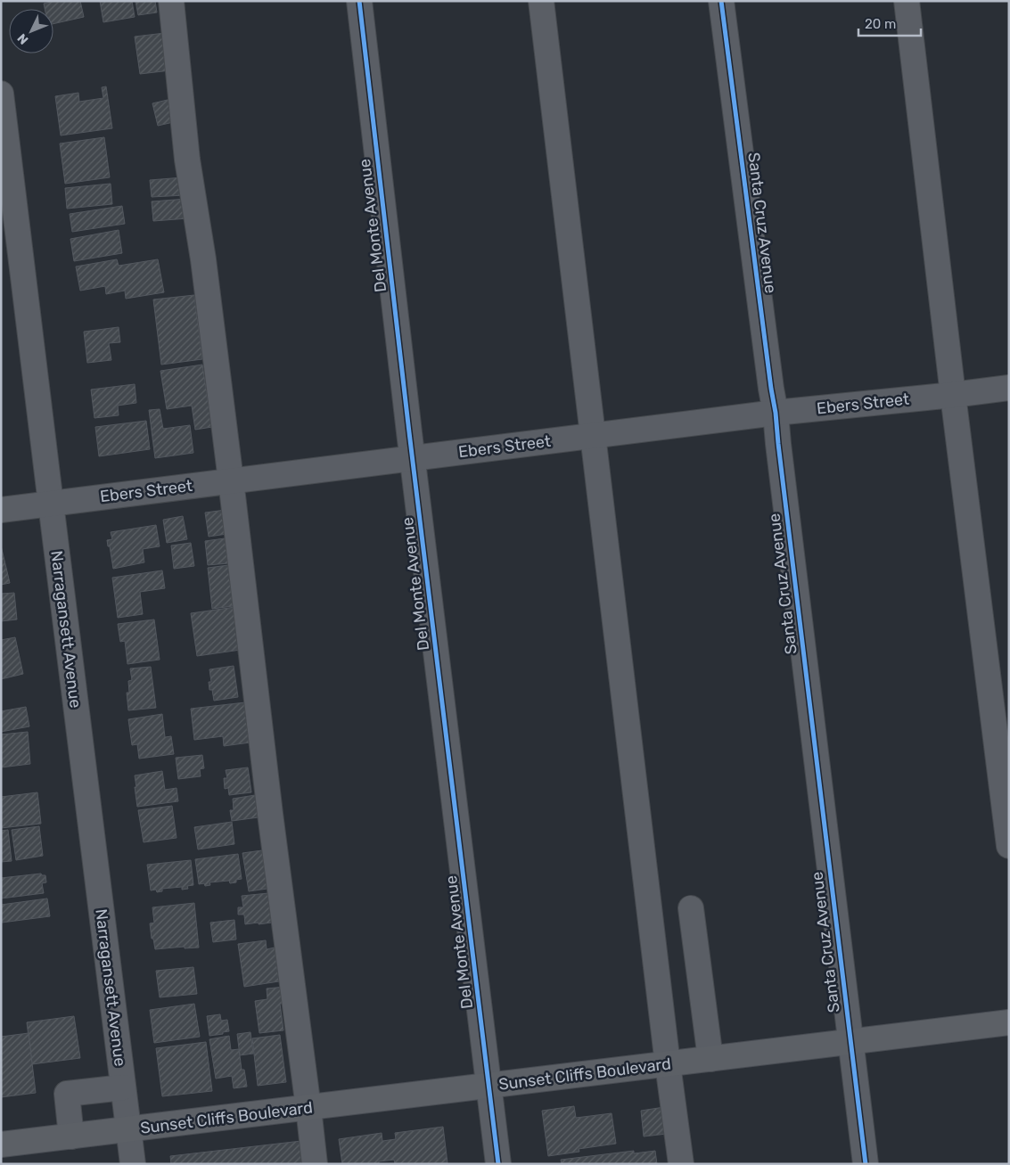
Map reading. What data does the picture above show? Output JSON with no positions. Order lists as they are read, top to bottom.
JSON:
{
  "streets": {
    "main road": ["Sunset Cliffs Boulevard"],
    "street": [
      "Santa Cruz Avenue",
      "Del Monte Avenue",
      "Ebers Street",
      "Narragansett Avenue"
    ]
  },
  "crossings": [
    ["Santa Cruz Avenue", "Ebers Street"],
    ["Santa Cruz Avenue", "Sunset Cliffs Boulevard"],
    ["Del Monte Avenue", "Ebers Street"],
    ["Del Monte Avenue", "Sunset Cliffs Boulevard"],
    ["Ebers Street", "Narragansett Avenue"],
    ["Narragansett Avenue", "Sunset Cliffs Boulevard"]
  ],
  "scale_bar": "20 m",
  "north": "bottom left"
}
